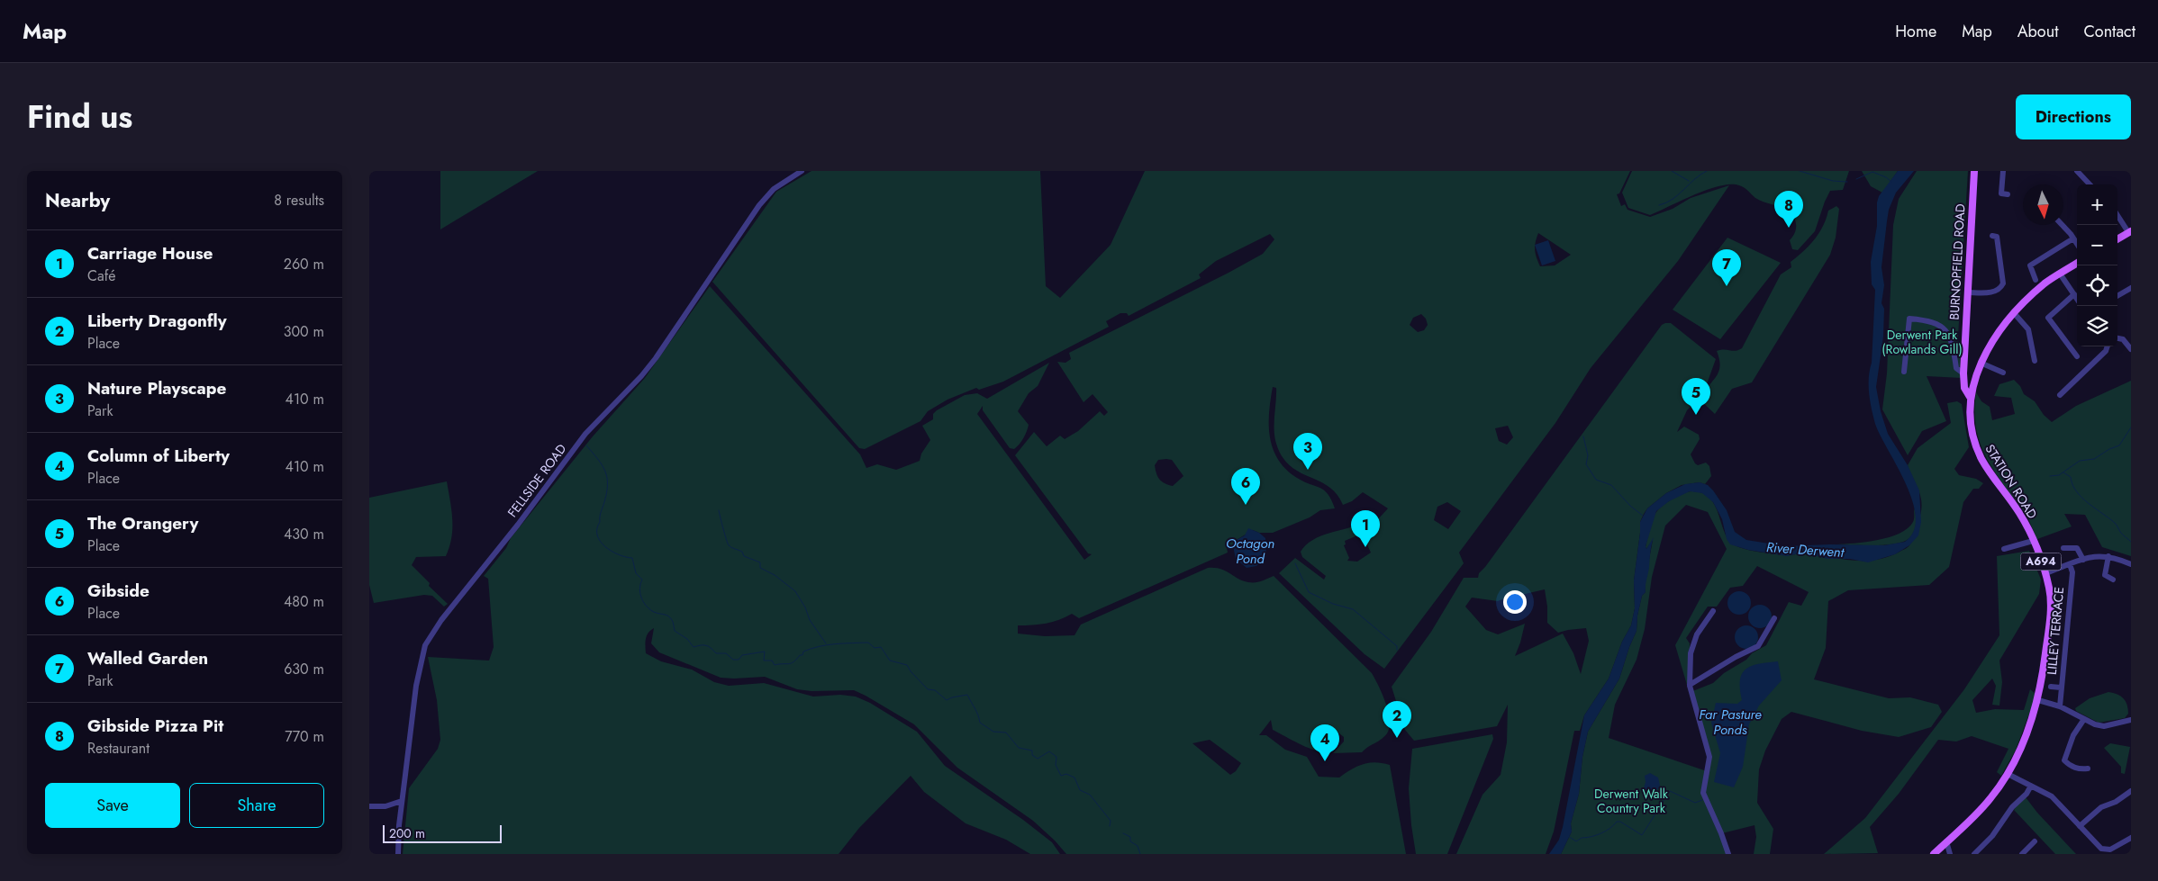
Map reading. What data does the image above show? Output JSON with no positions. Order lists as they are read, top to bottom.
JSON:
{
  "streets": {
    "main road": ["BURNOPFIELD ROAD", "STATION ROAD", "A694"],
    "street": ["FELLSIDE ROAD", "LILLEY TERRACE"]
  },
  "crossings": [
    ["BURNOPFIELD ROAD", "STATION ROAD"],
    ["STATION ROAD", "A694"]
  ],
  "water": ["Octagon Pond", "River Derwent", "Far Pasture Ponds"],
  "parks": ["Derwent Park (Rowlands Gill)", "Derwent Walk Country Park"],
  "scale_bar": "200 m",
  "north": "bottom",
  "page": {
    "header": "Map",
    "nav": [
      "Home",
      "Map",
      "About",
      "Contact"
    ],
    "title": "Find us",
    "buttons": [
      "Directions",
      ["Save", "Share"]
    ],
    "heading": ["Nearby", "8 results"],
    "map_buttons": ["+", "−"],
    "pins": [
      "8",
      "7",
      "5",
      "3",
      "6",
      "1",
      "2",
      "4"
    ],
    "list": [
      {
        "mark": "1",
        "name": "Carriage House",
        "note": "Café",
        "value": "260 m"
      },
      {
        "mark": "2",
        "name": "Liberty Dragonfly",
        "note": "Place",
        "value": "300 m"
      },
      {
        "mark": "3",
        "name": "Nature Playscape",
        "note": "Park",
        "value": "410 m"
      },
      {
        "mark": "4",
        "name": "Column of Liberty",
        "note": "Place",
        "value": "410 m"
      },
      {
        "mark": "5",
        "name": "The Orangery",
        "note": "Place",
        "value": "430 m"
      },
      {
        "mark": "6",
        "name": "Gibside",
        "note": "Place",
        "value": "480 m"
      },
      {
        "mark": "7",
        "name": "Walled Garden",
        "note": "Park",
        "value": "630 m"
      },
      {
        "mark": "8",
        "name": "Gibside Pizza Pit",
        "note": "Restaurant",
        "value": "770 m"
      }
    ],
    "scale": "200 m"
  }
}
